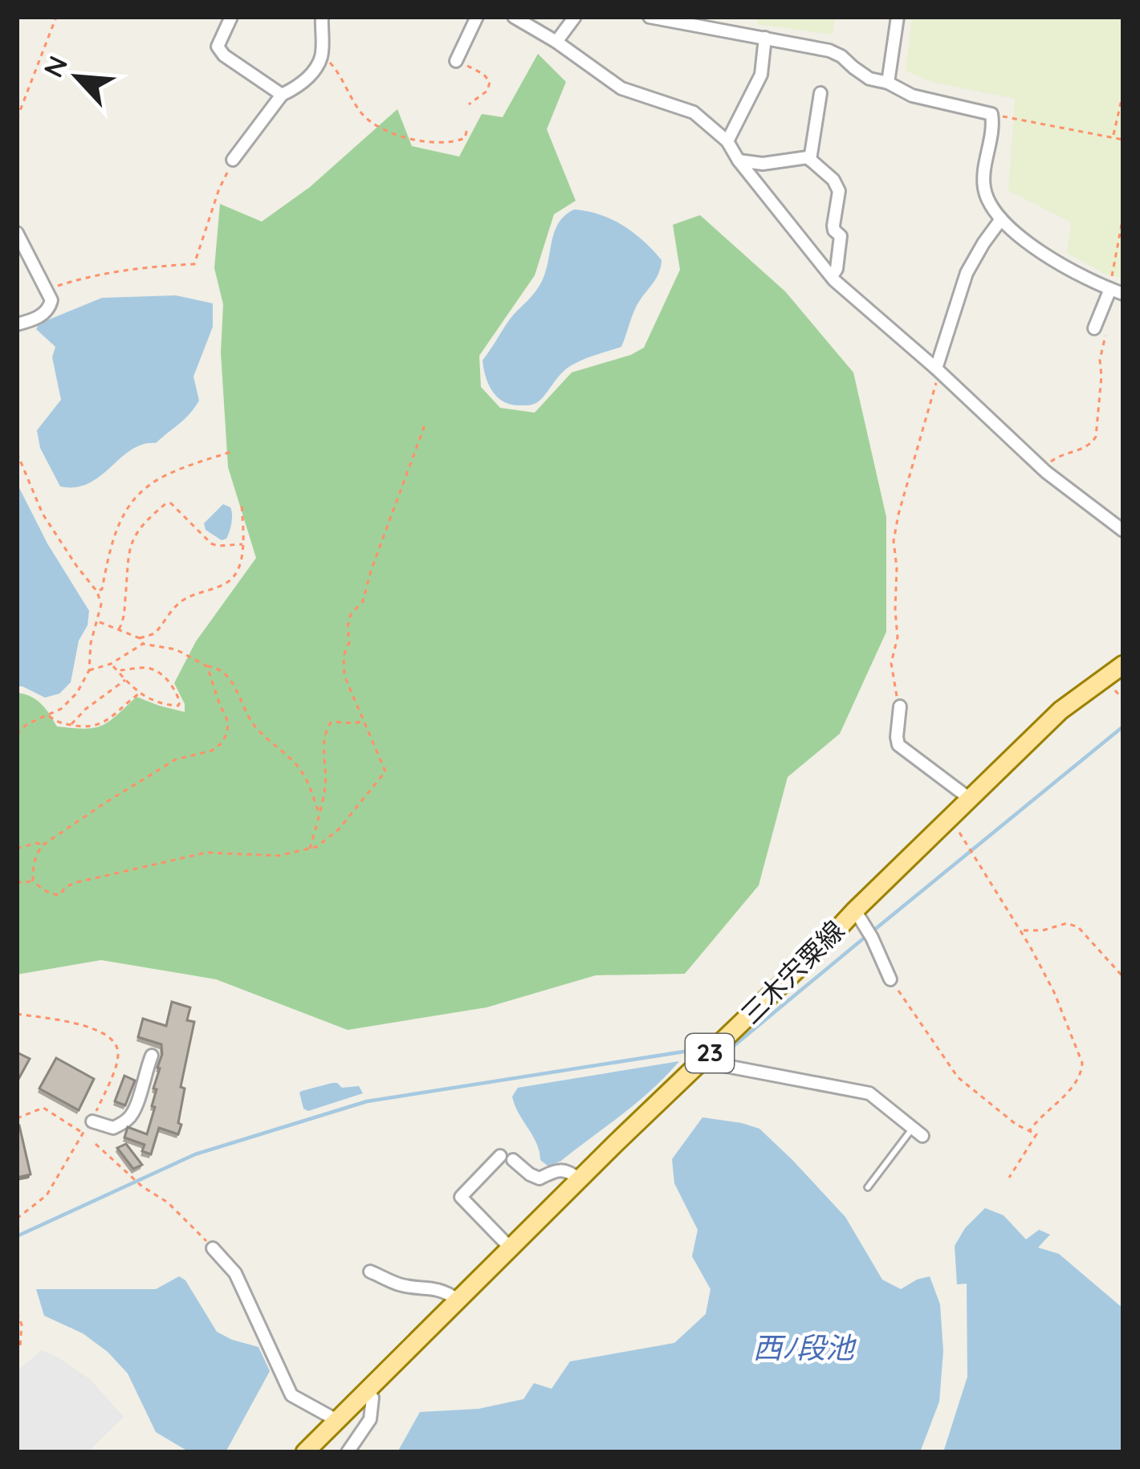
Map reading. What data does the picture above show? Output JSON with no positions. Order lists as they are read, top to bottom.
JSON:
{
  "streets": {
    "main road": ["三木宍粟線", "23"]
  },
  "water": ["西ﾉ段池"],
  "north": "top left"
}
